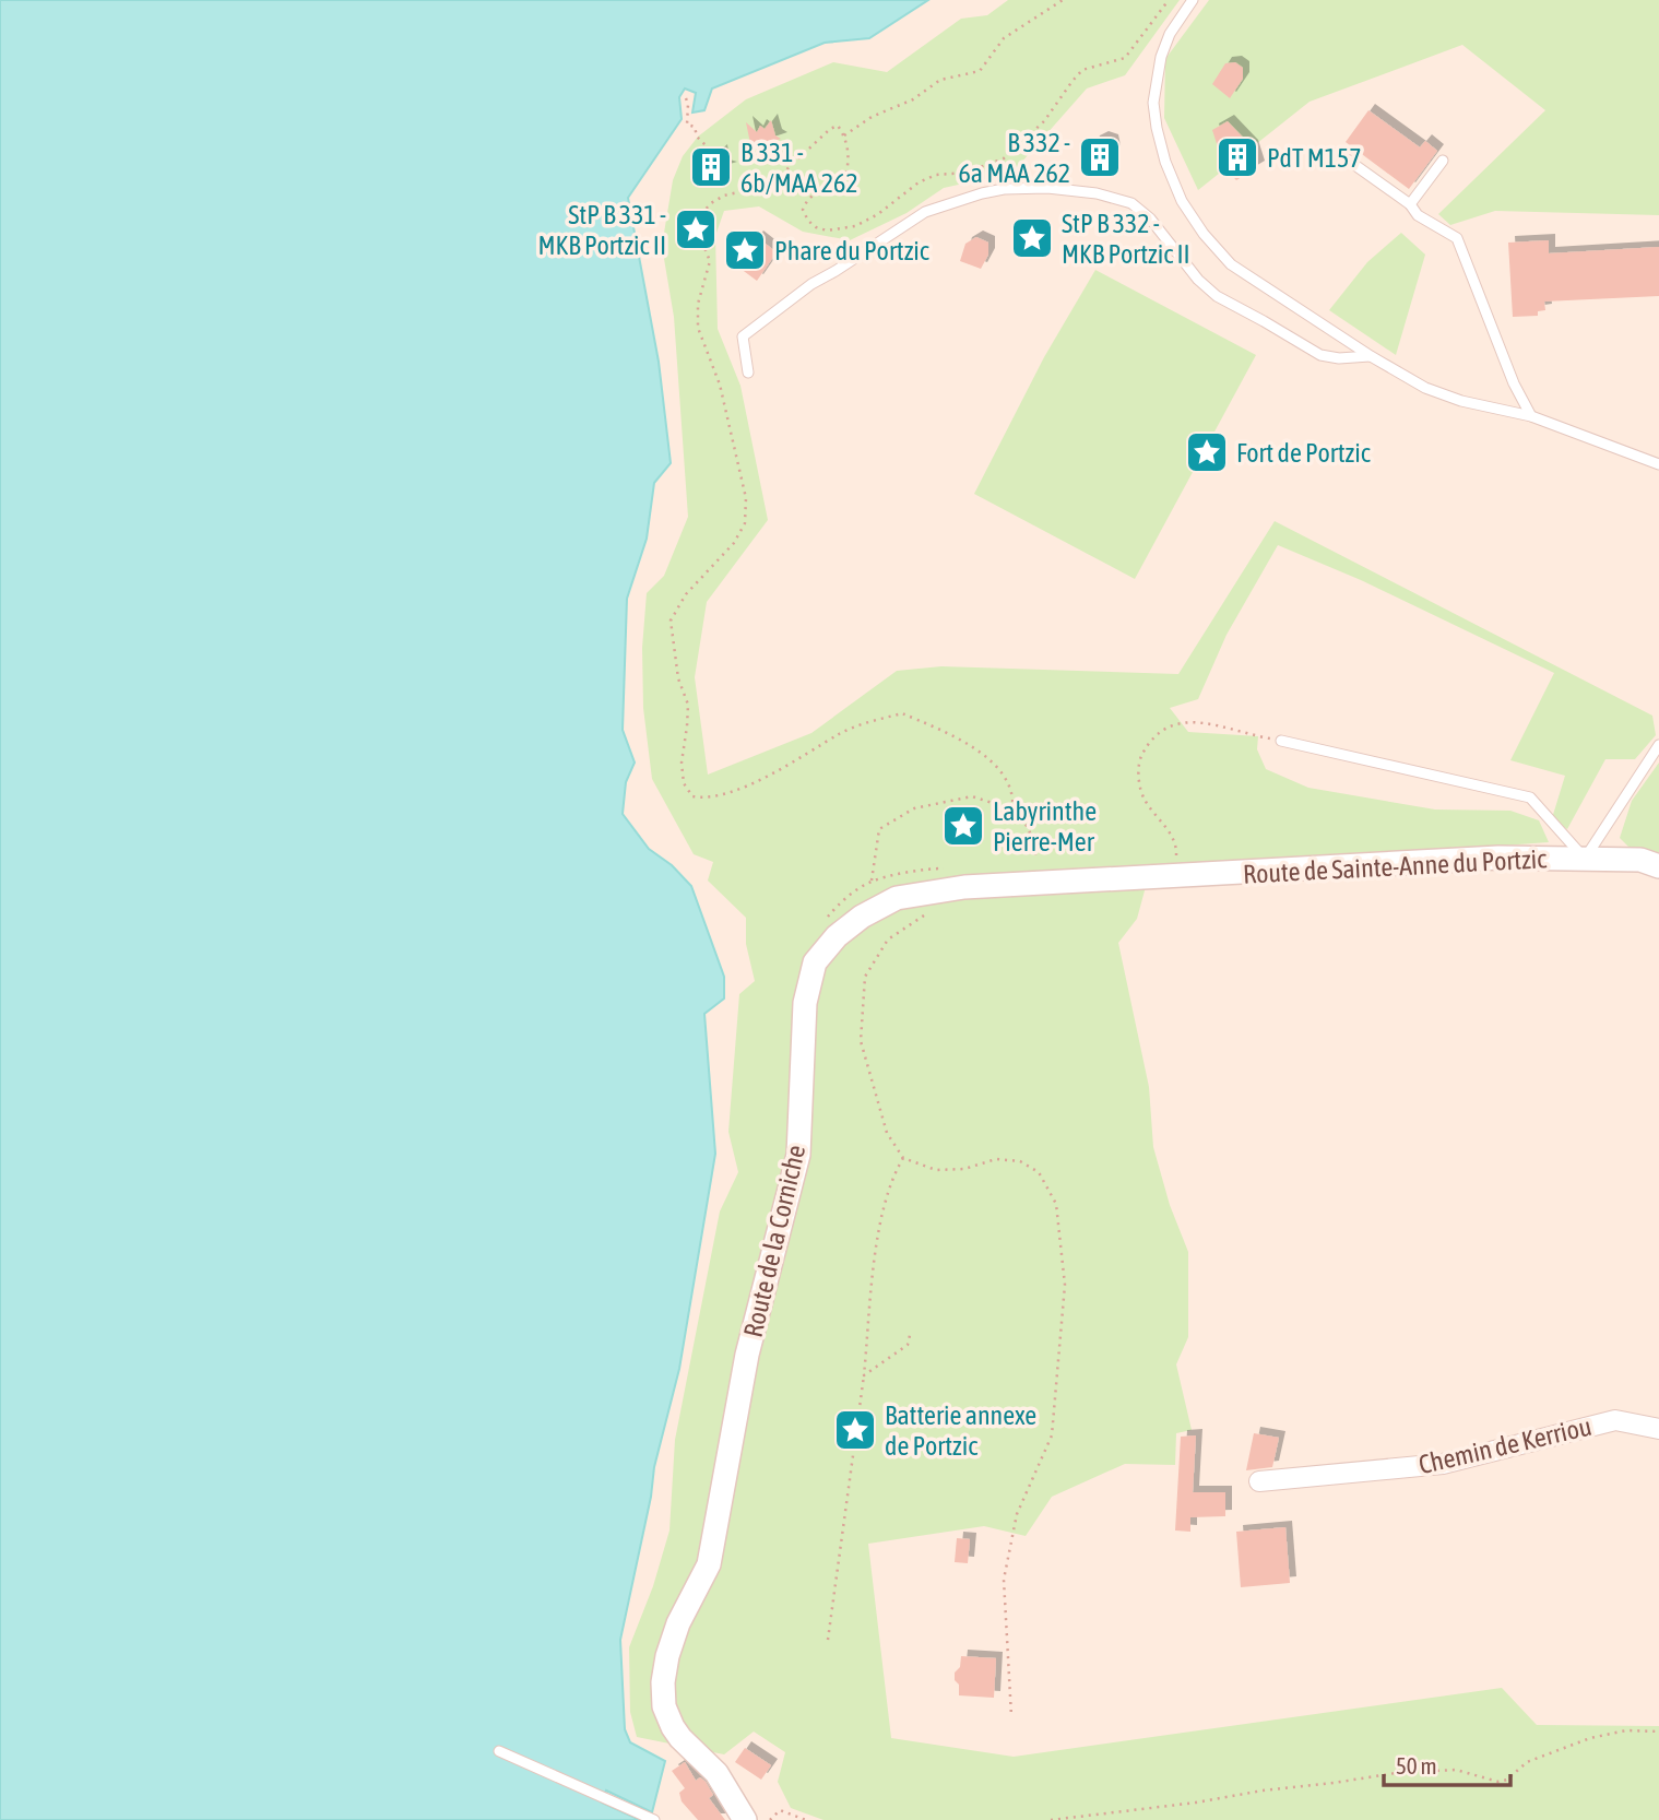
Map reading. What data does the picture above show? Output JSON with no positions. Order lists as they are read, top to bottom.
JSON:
{
  "streets": {
    "street": ["Route de Sainte-Anne du Portzic", "Route de la Corniche", "Chemin de Kerriou"]
  },
  "crossings": [
    ["Route de Sainte-Anne du Portzic", "Route de la Corniche"]
  ],
  "places": {
    "building": ["B 332 - 6a MAA 262", "PdT M157", "B 331 - 6b/MAA 262"],
    "place": [
      "StP B 331 - MKB Portzic II",
      "StP B 332 - MKB Portzic II",
      "Phare du Portzic",
      "Fort de Portzic",
      "Labyrinthe Pierre-Mer",
      "Batterie annexe de Portzic"
    ]
  },
  "scale_bar": "50 m"
}
